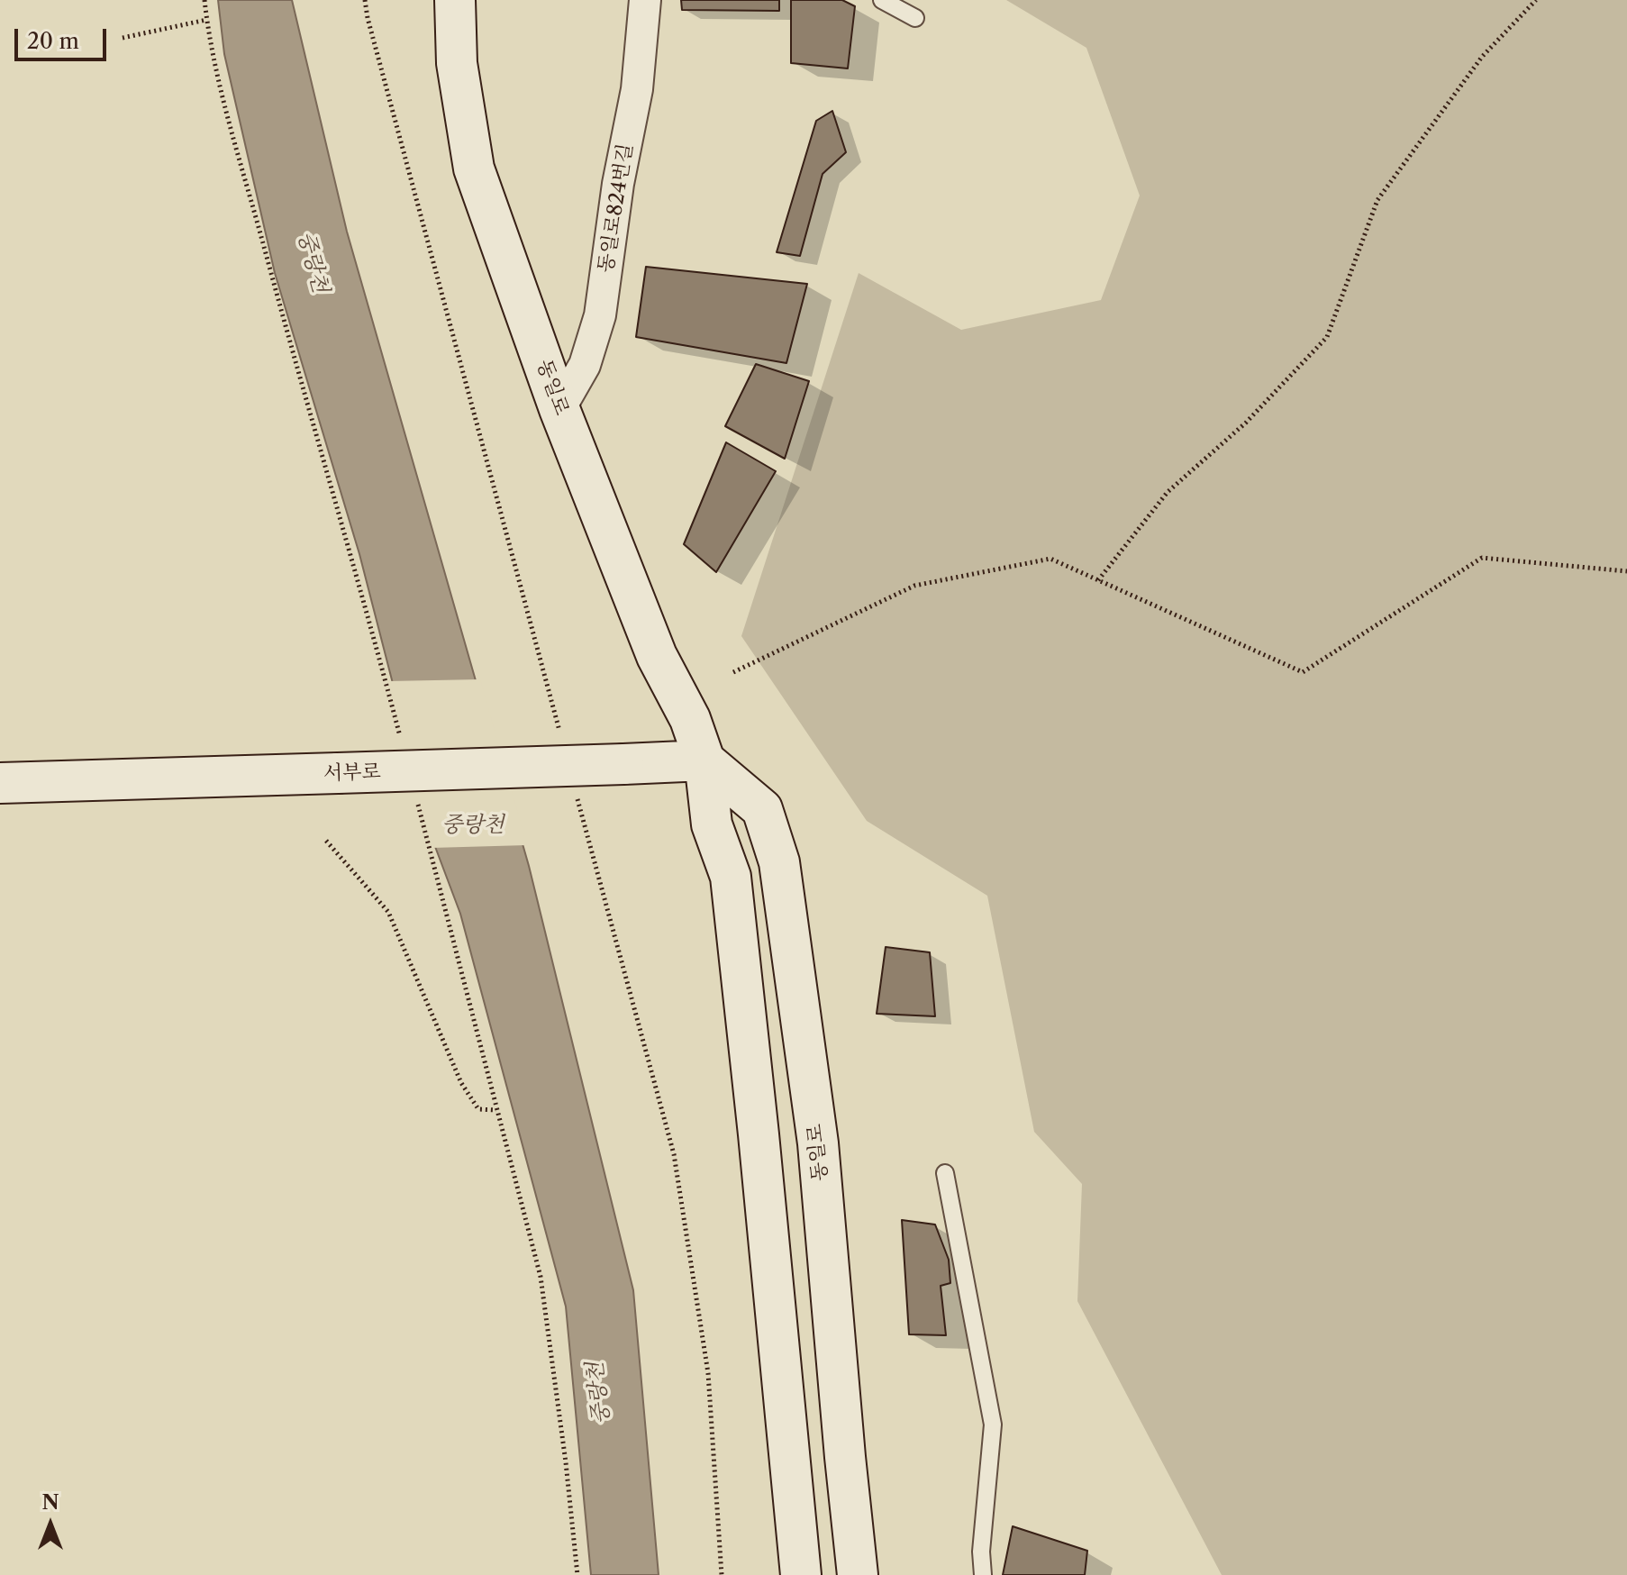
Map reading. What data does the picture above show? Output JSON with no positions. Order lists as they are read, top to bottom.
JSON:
{
  "streets": {
    "street": ["동일로824번길", "동일로", "서부로"]
  },
  "crossings": [
    ["동일로824번길", "동일로"],
    ["동일로", "서부로"]
  ],
  "water": ["중랑천"],
  "scale_bar": "20 m",
  "north": "top"
}
